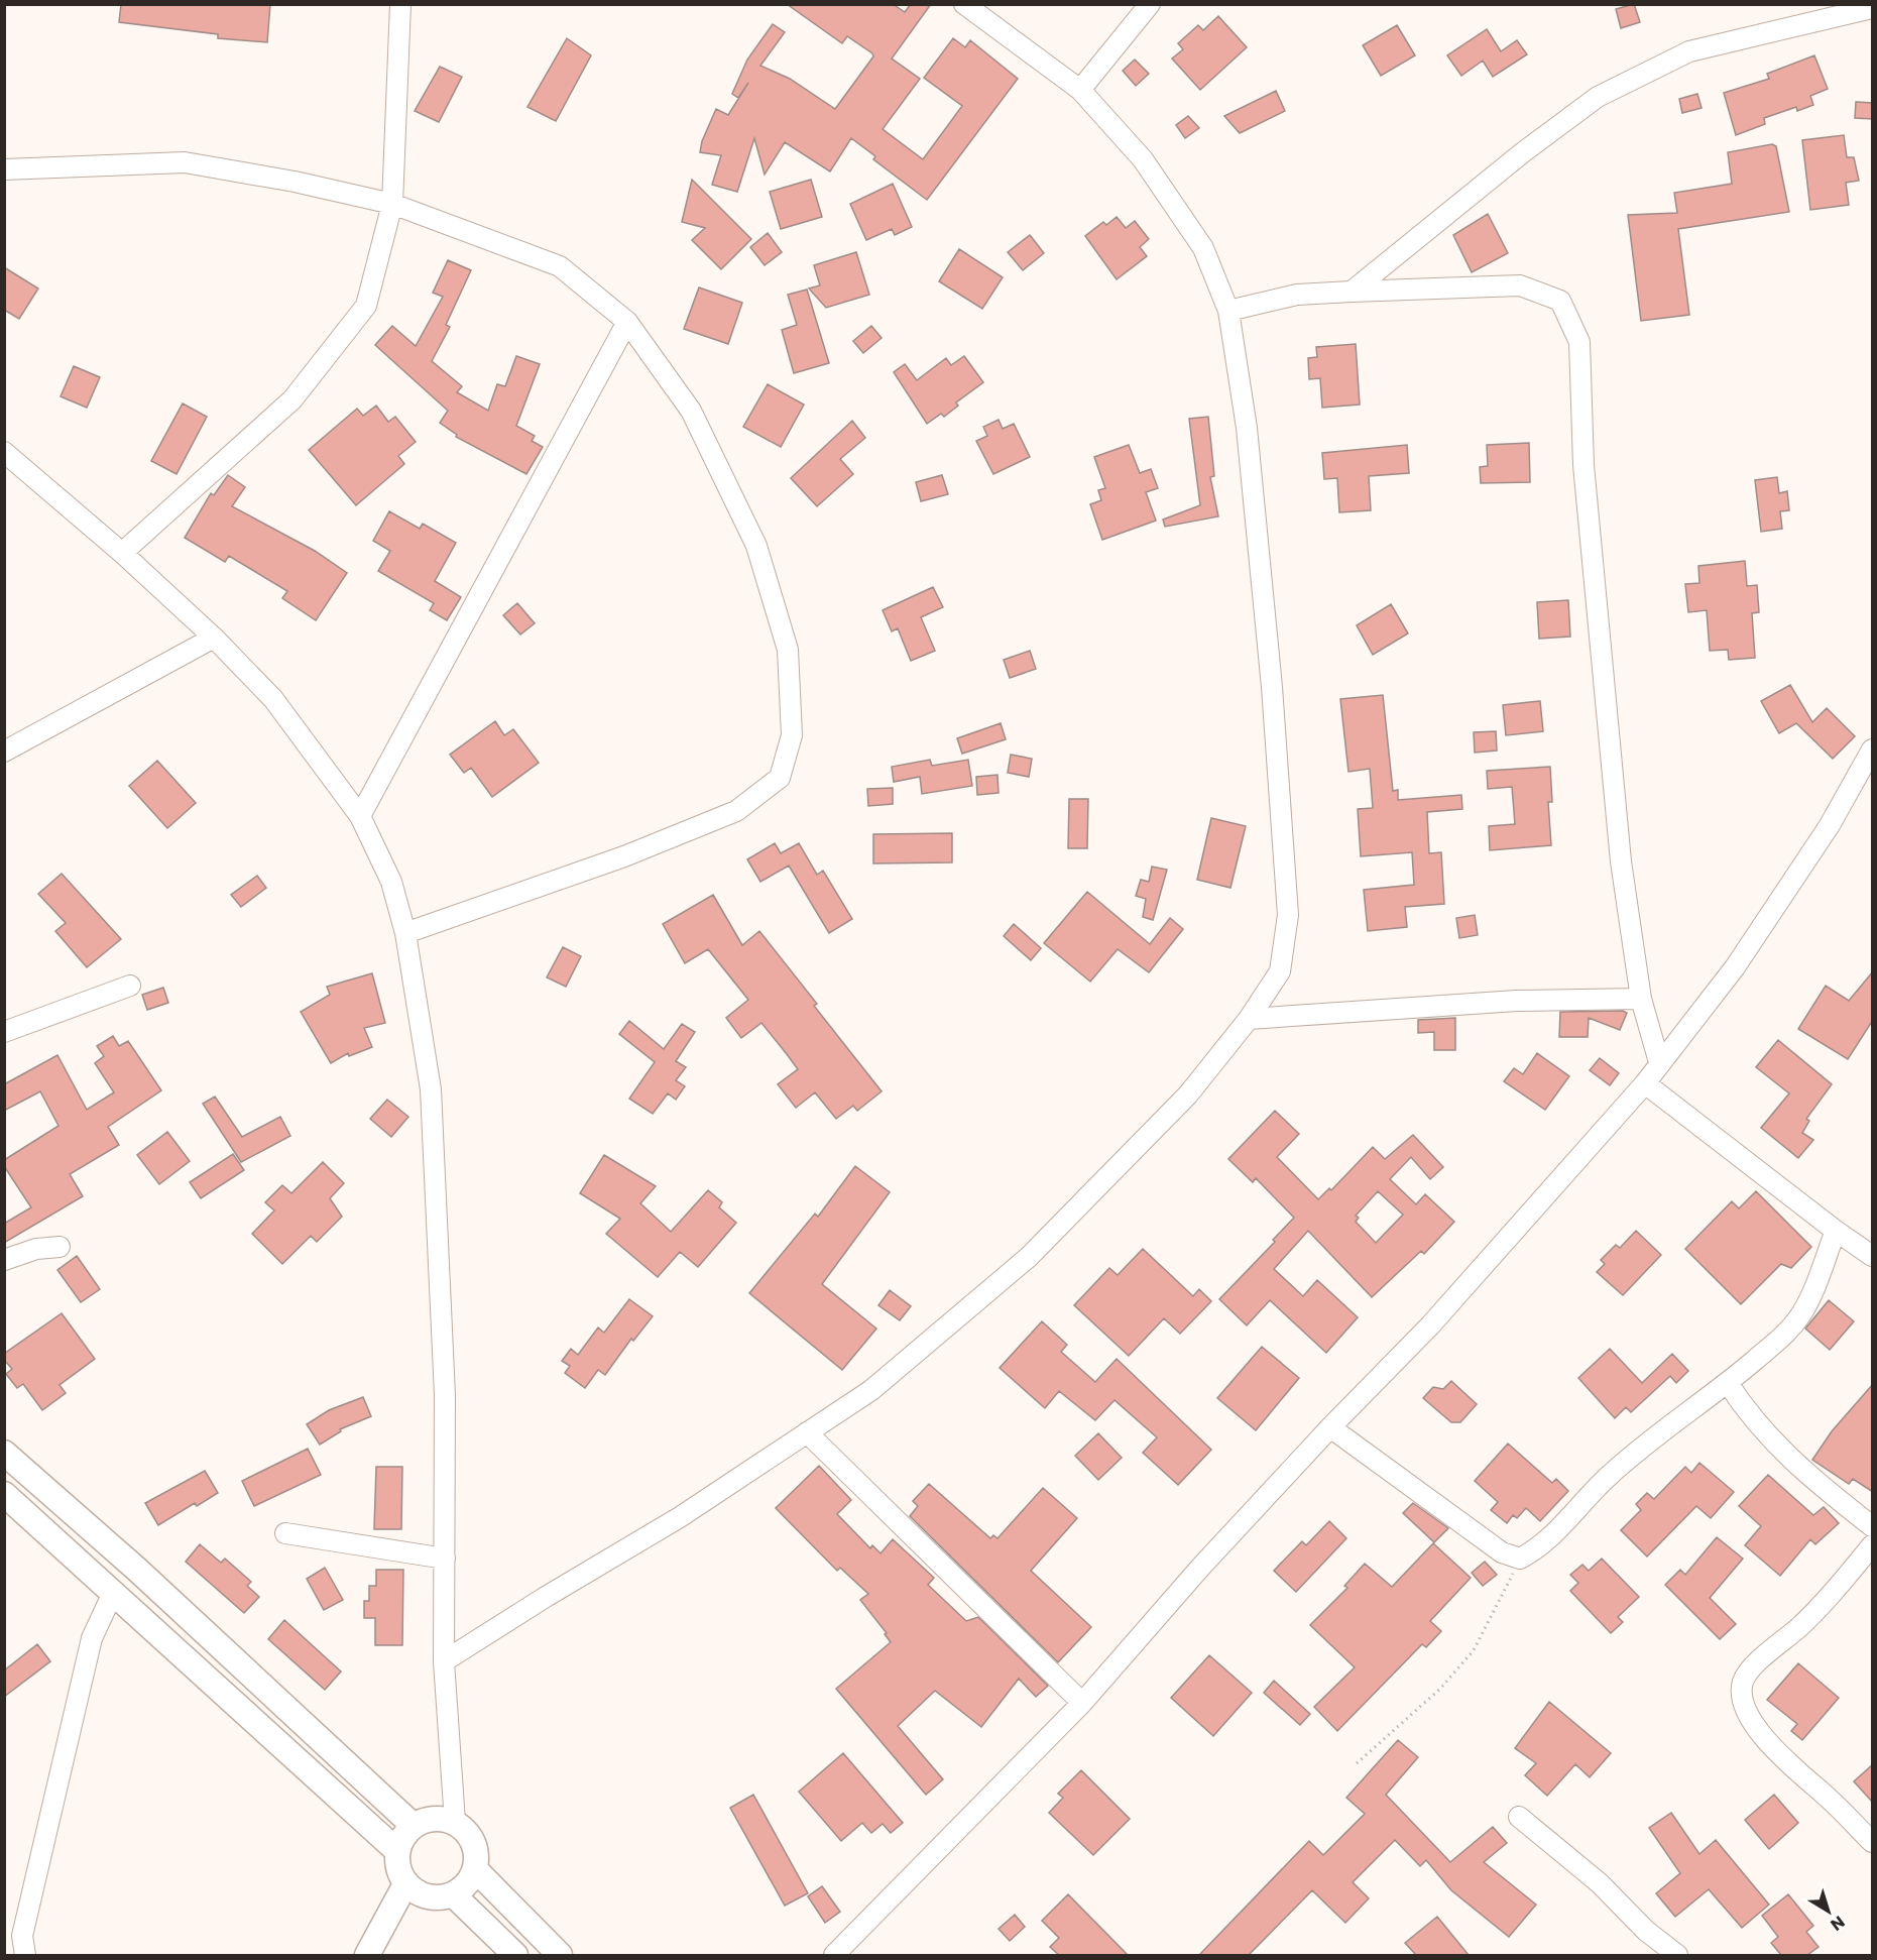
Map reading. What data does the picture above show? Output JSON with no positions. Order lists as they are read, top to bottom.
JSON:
{
  "north": "bottom right"
}
